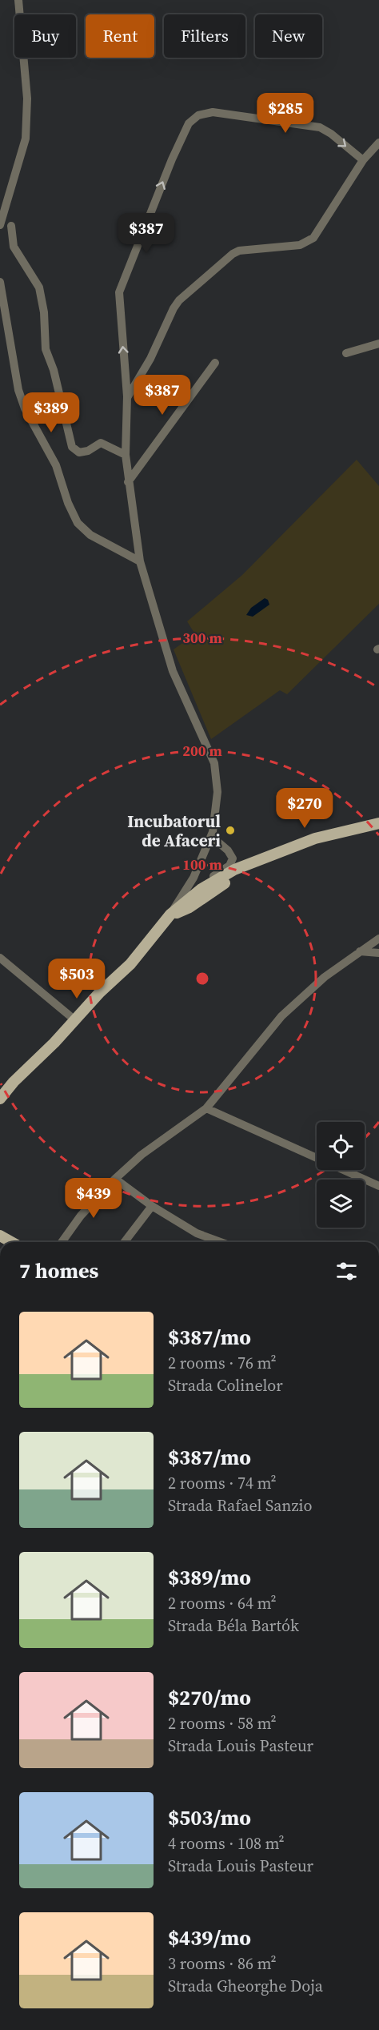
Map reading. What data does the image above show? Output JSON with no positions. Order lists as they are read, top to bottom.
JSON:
{
  "places": ["Incubatorul de Afaceri"],
  "page": {
    "chip": [
      "Buy",
      "Rent",
      "Filters",
      "New"
    ],
    "price": [
      "$285",
      "$387",
      "$387",
      "$389",
      "$270",
      "$503",
      "$439"
    ],
    "heading": "7 homes",
    "list": [
      {
        "name": "$387/mo",
        "note": "2 rooms · 76 m² · Strada Colinelor"
      },
      {
        "name": "$387/mo",
        "note": "2 rooms · 74 m² · Strada Rafael Sanzio"
      },
      {
        "name": "$389/mo",
        "note": "2 rooms · 64 m² · Strada Béla Bartók"
      },
      {
        "name": "$270/mo",
        "note": "2 rooms · 58 m² · Strada Louis Pasteur"
      },
      {
        "name": "$503/mo",
        "note": "4 rooms · 108 m² · Strada Louis Pasteur"
      },
      {
        "name": "$439/mo",
        "note": "3 rooms · 86 m² · Strada Gheorghe Doja"
      }
    ]
  },
  "rings": ["300 m", "200 m", "100 m"]
}
